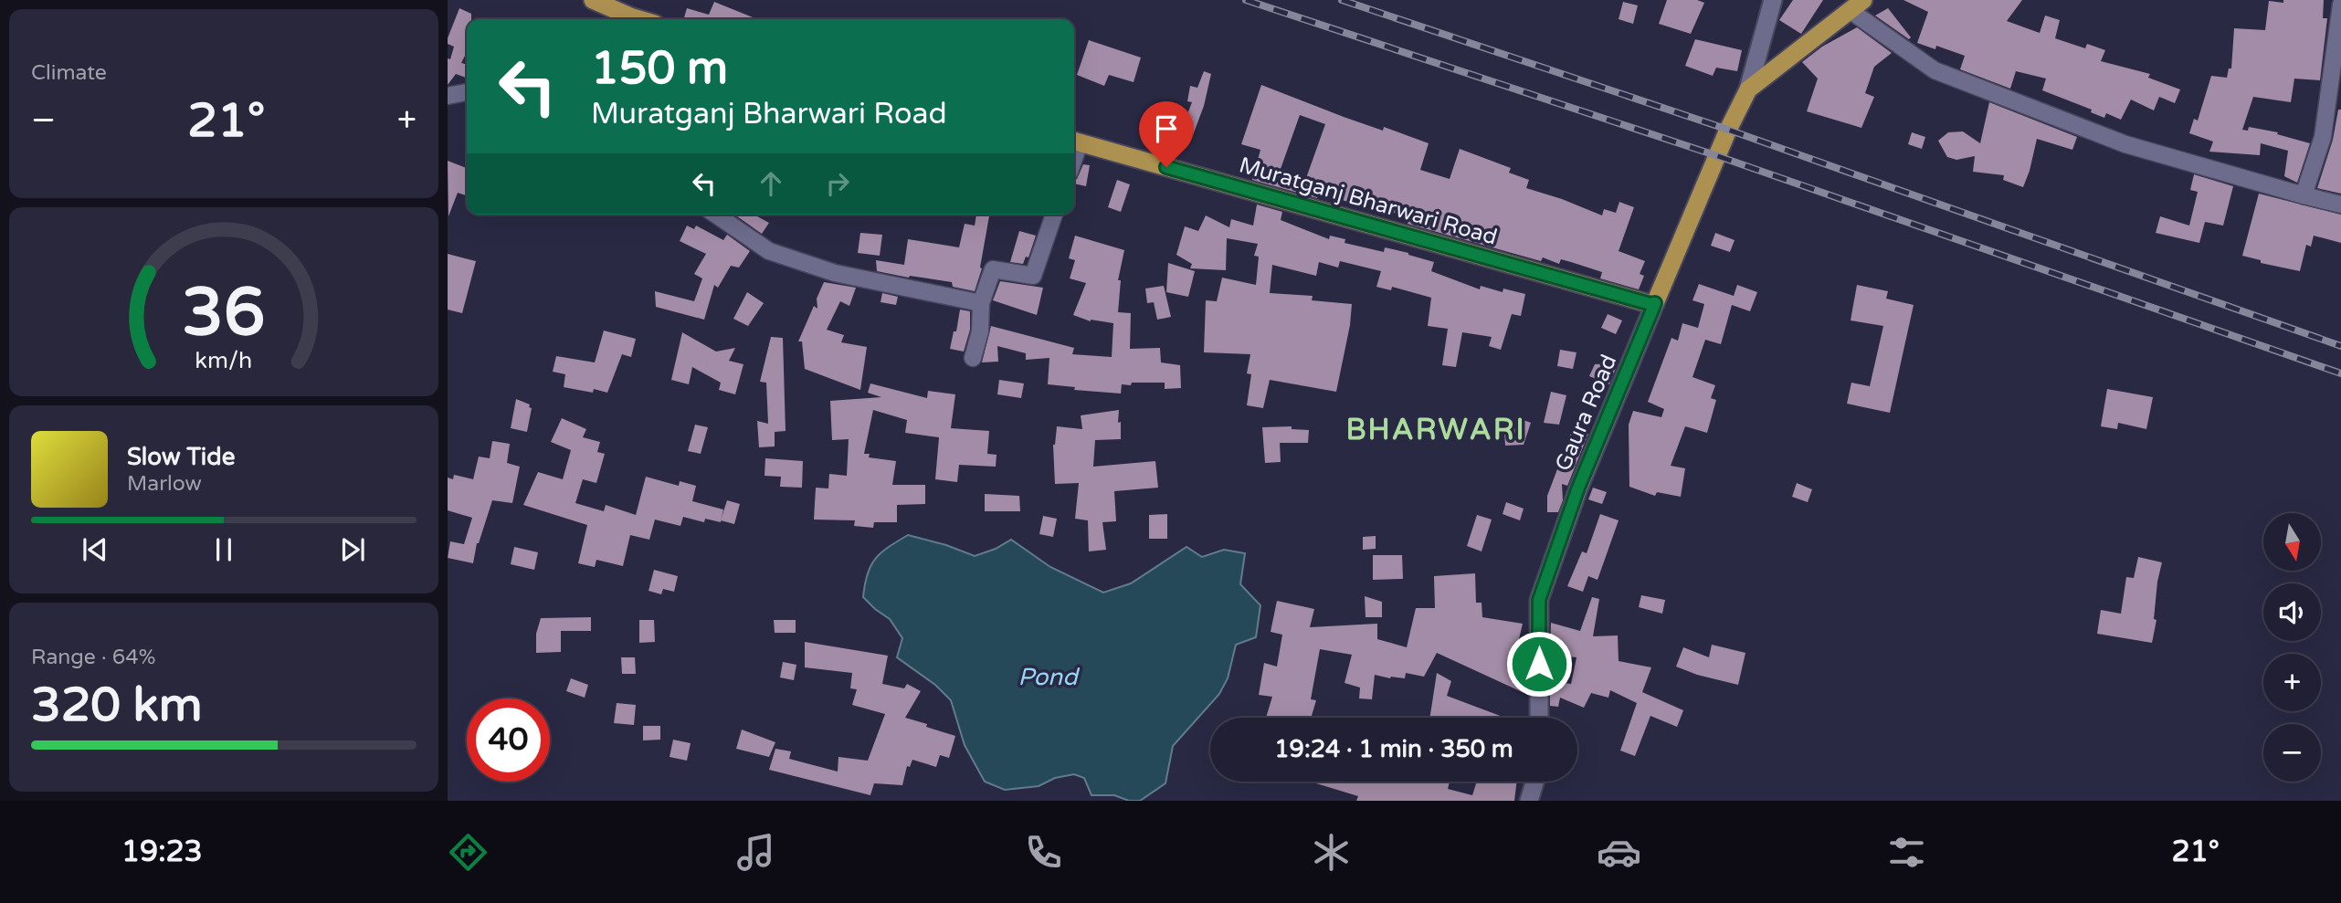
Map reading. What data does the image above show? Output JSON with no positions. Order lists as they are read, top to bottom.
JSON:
{
  "streets": {
    "main road": ["Muratganj Bharwari Road"],
    "street": ["Gaura Road"]
  },
  "crossings": [
    ["Muratganj Bharwari Road", "Gaura Road"]
  ],
  "districts": ["BHARWARI"],
  "water": ["Pond"],
  "north": "bottom",
  "page": {
    "tile": [
      "Climate",
      ["Range · 64%", "320 km"]
    ],
    "turn": ["150 m", "Muratganj Bharwari Road"],
    "heat": ["−", "21°", "+"],
    "song": ["Slow Tide", "Marlow"],
    "map_buttons": ["+", "−"],
    "limit": "40",
    "trip": "19:24 · 1 min · 350 m",
    "tabs": ["19:23", "21°"],
    "gauge": ["36", "km/h"]
  }
}
